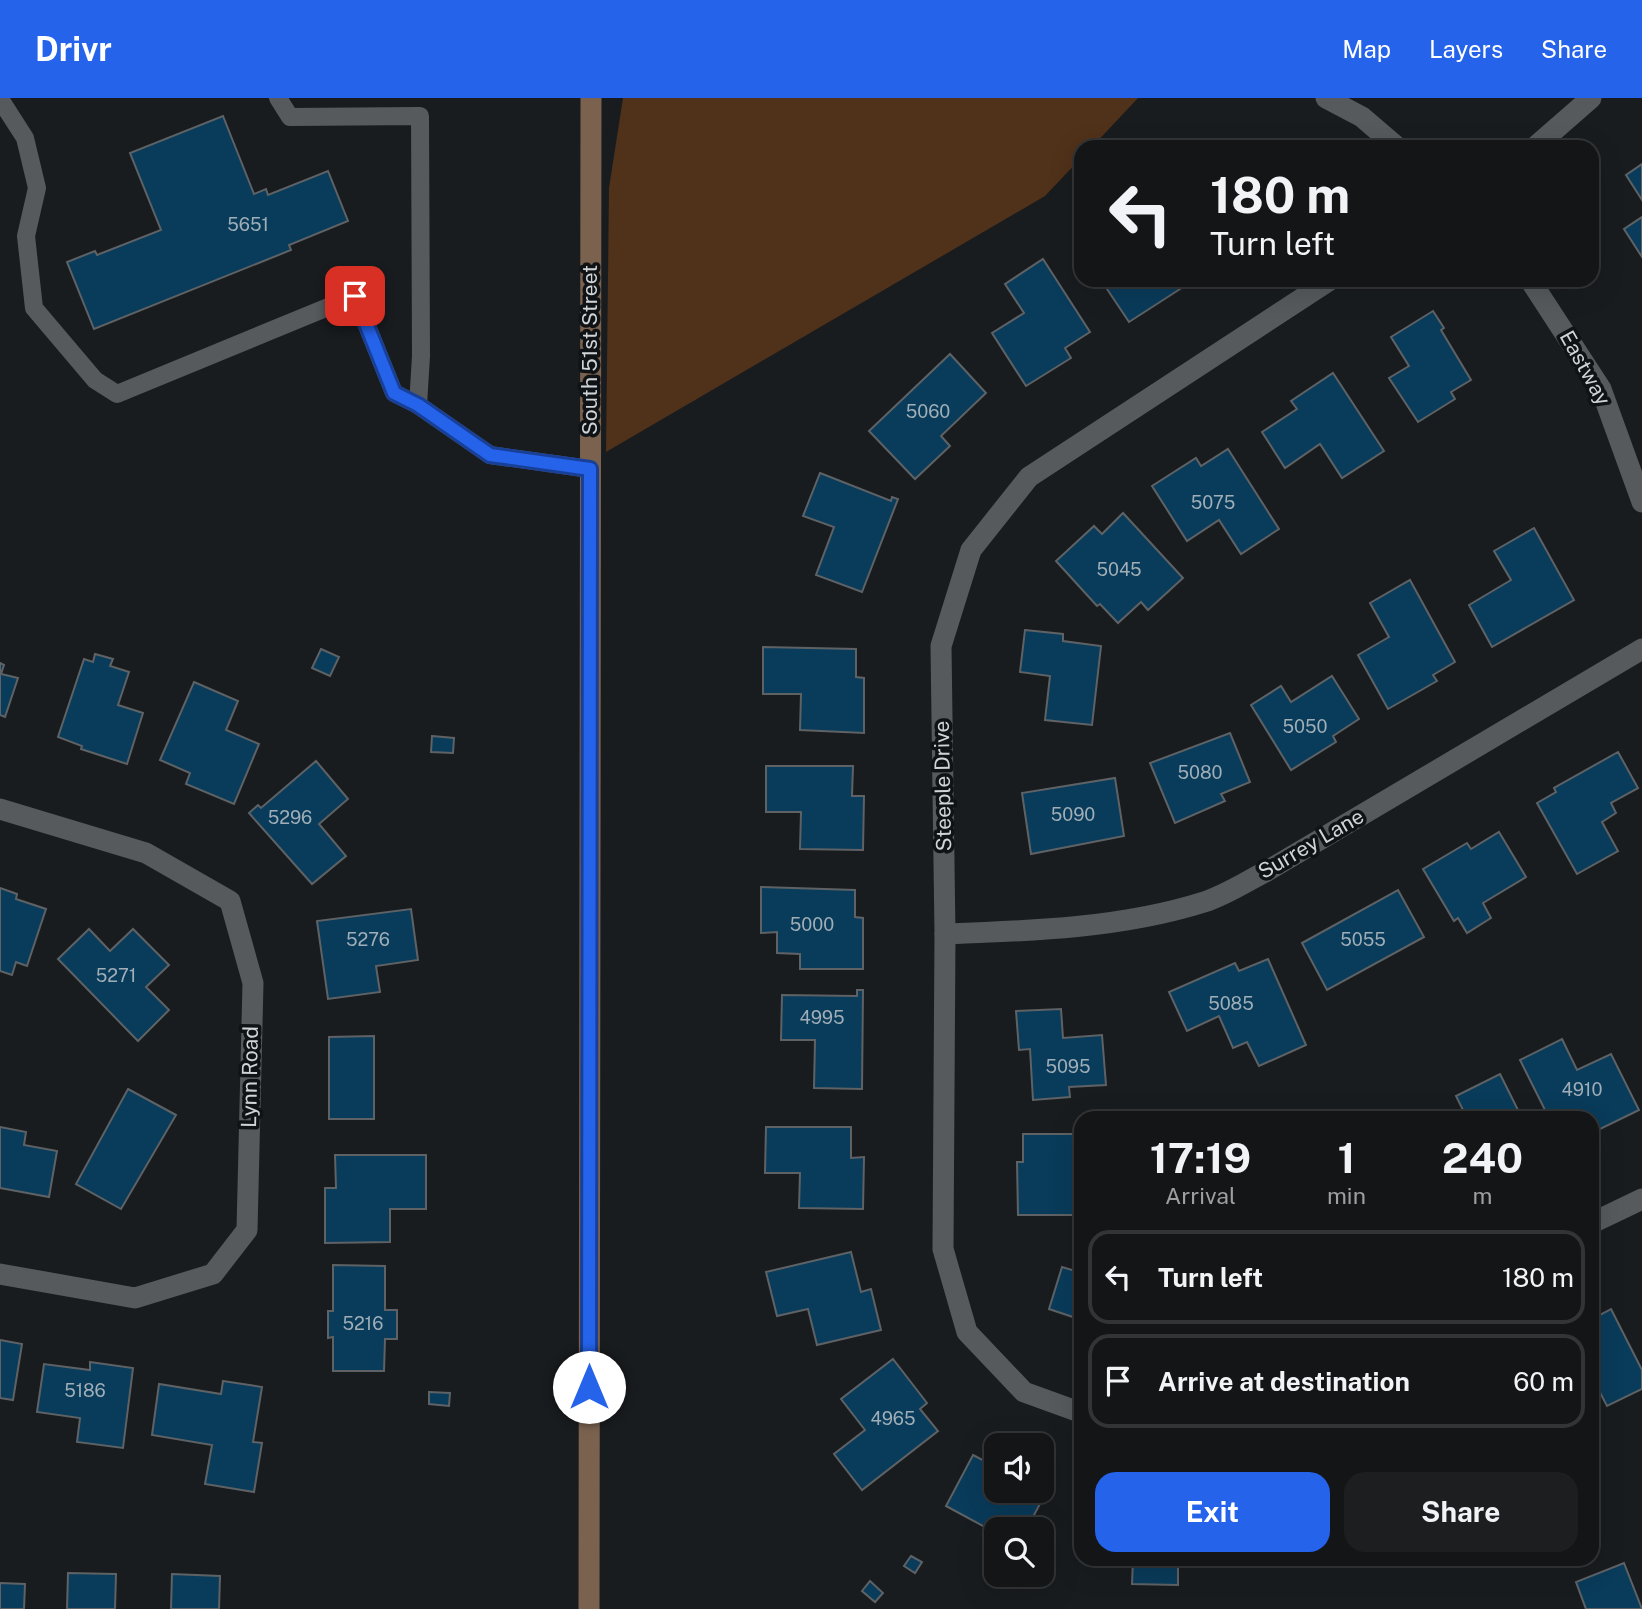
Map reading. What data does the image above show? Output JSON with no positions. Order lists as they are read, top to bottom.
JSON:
{
  "streets": {
    "street": [
      "South 51st Street",
      "Eastway",
      "Steeple Drive",
      "Surrey Lane",
      "Lynn Road"
    ]
  },
  "crossings": [
    ["Steeple Drive", "Surrey Lane"]
  ],
  "house_numbers": [
    "5651",
    "5060",
    "5075",
    "5045",
    "5050",
    "5080",
    "5090",
    "5296",
    "5000",
    "5276",
    "5055",
    "5271",
    "5085",
    "4995",
    "5095",
    "4910",
    "5216",
    "5186",
    "4965"
  ],
  "page": {
    "header": "Drivr",
    "nav": ["Map", "Layers", "Share"],
    "turn": ["180 m", "Turn left"],
    "eta": [
      "17:19",
      "Arrival",
      "1",
      "min",
      "240",
      "m"
    ],
    "list": [
      {
        "name": "Turn left",
        "value": "180 m"
      },
      {
        "name": "Arrive at destination",
        "value": "60 m"
      }
    ],
    "buttons": ["Exit", "Share"]
  }
}
